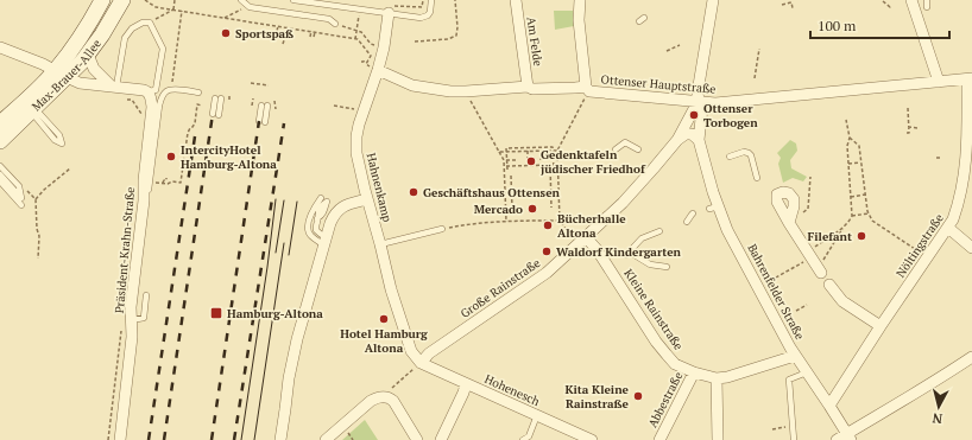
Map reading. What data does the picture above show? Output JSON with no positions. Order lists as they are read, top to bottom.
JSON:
{
  "streets": {
    "main road": ["Max-Brauer-Allee"],
    "street": [
      "Am Felde",
      "Ottenser Hauptstraße",
      "Hahnenkamp",
      "Nöltingstraße",
      "Präsident-Krahn-Straße",
      "Große Rainstraße",
      "Bahrenfelder Straße",
      "Kleine Rainstraße",
      "Hohenesch",
      "Abbestraße"
    ]
  },
  "crossings": [
    ["Am Felde", "Ottenser Hauptstraße"],
    ["Ottenser Hauptstraße", "Hahnenkamp"],
    ["Ottenser Hauptstraße", "Nöltingstraße"],
    ["Ottenser Hauptstraße", "Große Rainstraße"],
    ["Ottenser Hauptstraße", "Bahrenfelder Straße"],
    ["Hahnenkamp", "Große Rainstraße"],
    ["Hahnenkamp", "Hohenesch"],
    ["Nöltingstraße", "Bahrenfelder Straße"],
    ["Große Rainstraße", "Bahrenfelder Straße"],
    ["Große Rainstraße", "Kleine Rainstraße"],
    ["Große Rainstraße", "Hohenesch"],
    ["Bahrenfelder Straße", "Kleine Rainstraße"],
    ["Kleine Rainstraße", "Abbestraße"]
  ],
  "places": {
    "other": [
      "Sportspaß",
      "Ottenser Torbogen",
      "IntercityHotel Hamburg-Altona",
      "Gedenktafeln jüdischer Friedhof",
      "Geschäftshaus Ottensen",
      "Mercado",
      "Bücherhalle Altona",
      "Filefant",
      "Waldorf Kindergarten",
      "Hotel Hamburg Altona",
      "Kita Kleine Rainstraße"
    ],
    "transit": ["Hamburg-Altona"]
  },
  "scale_bar": "100 m",
  "north": "bottom"
}
